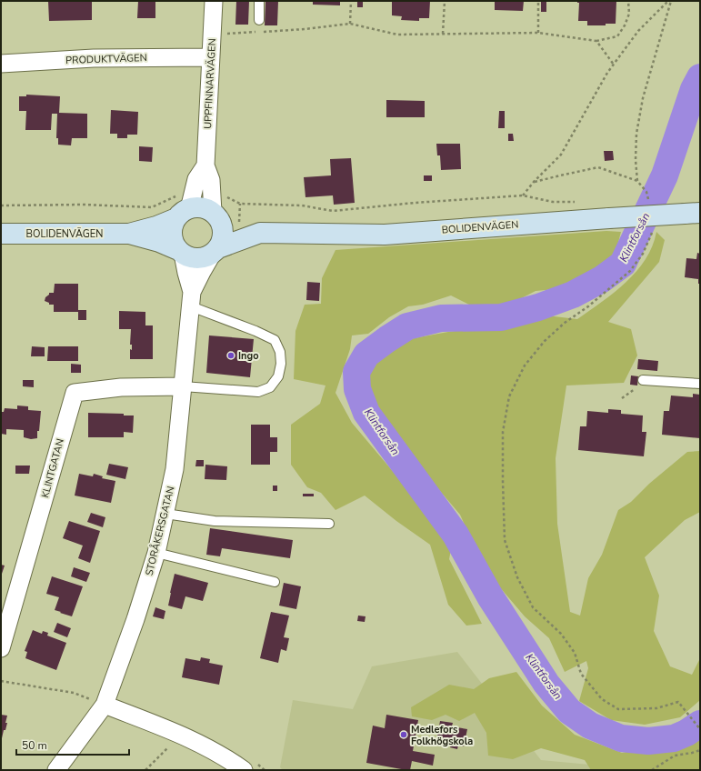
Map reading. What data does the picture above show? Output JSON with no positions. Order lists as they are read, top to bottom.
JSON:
{
  "streets": {
    "main road": ["BOLIDENVÄGEN"],
    "street": [
      "PRODUKTVÄGEN",
      "UPPFINNARVÄGEN",
      "KLINTGATAN",
      "STORÅKERSGATAN"
    ]
  },
  "crossings": [
    ["PRODUKTVÄGEN", "UPPFINNARVÄGEN"],
    ["UPPFINNARVÄGEN", "BOLIDENVÄGEN"],
    ["UPPFINNARVÄGEN", "STORÅKERSGATAN"],
    ["BOLIDENVÄGEN", "STORÅKERSGATAN"],
    ["KLINTGATAN", "STORÅKERSGATAN"]
  ],
  "water": ["Klintforsån"],
  "places": ["Ingo", "Medlefors Folkhögskola"],
  "scale_bar": "50 m"
}
